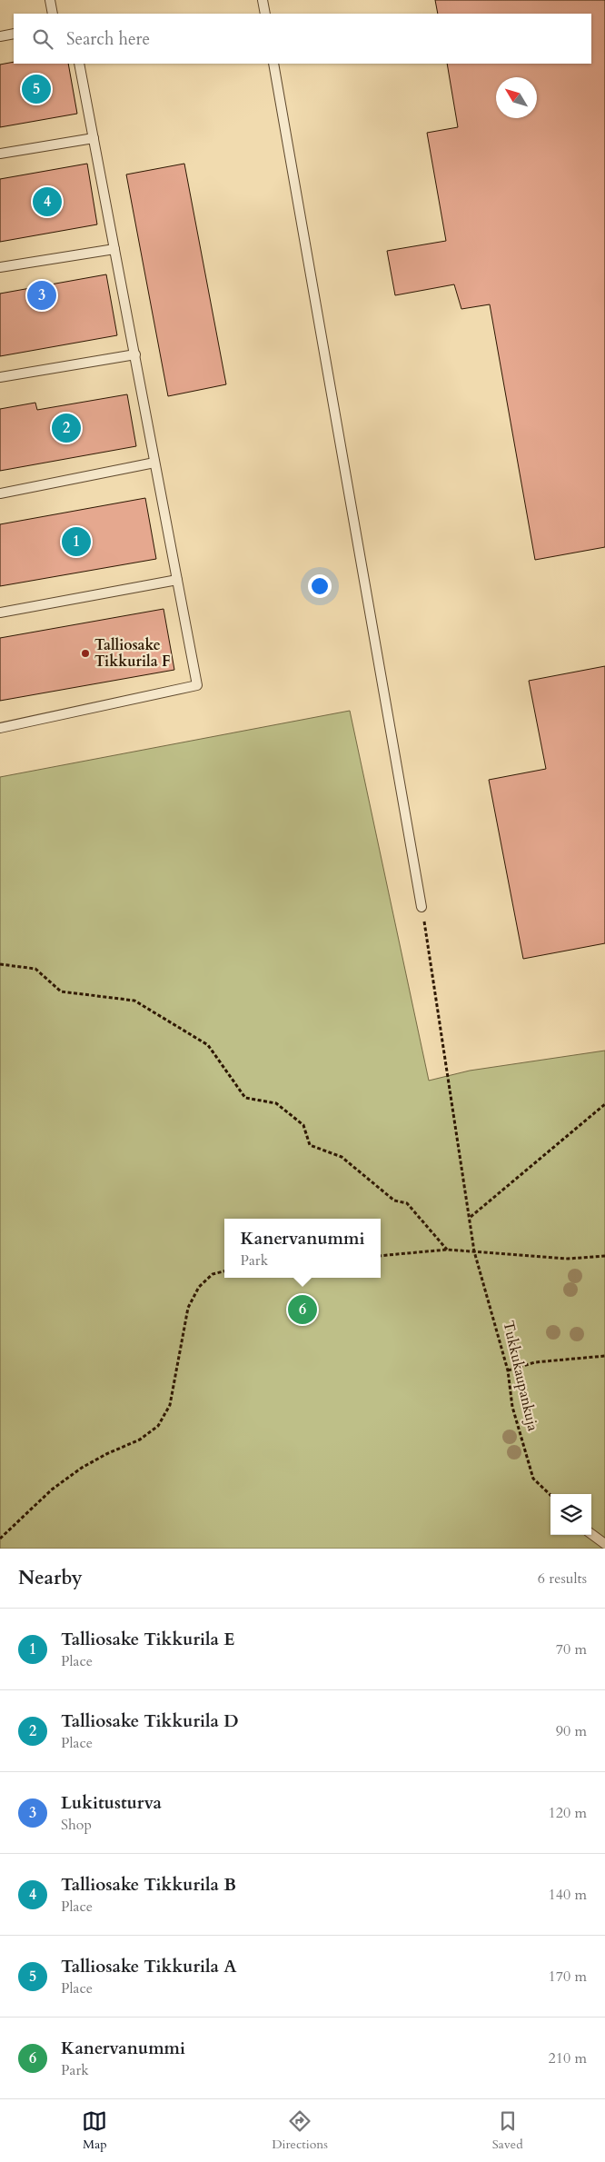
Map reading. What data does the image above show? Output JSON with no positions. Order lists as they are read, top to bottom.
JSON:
{
  "streets": {
    "path": ["Tukkukaupankuja"]
  },
  "places": ["Talliosake Tikkurila F"],
  "north": "top left",
  "page": {
    "search": "Search here",
    "pins": [
      "5",
      "4",
      "3",
      "2",
      "1",
      "6"
    ],
    "popup": ["Kanervanummi", "Park"],
    "heading": ["Nearby", "6 results"],
    "list": [
      {
        "mark": "1",
        "name": "Talliosake Tikkurila E",
        "note": "Place",
        "value": "70 m"
      },
      {
        "mark": "2",
        "name": "Talliosake Tikkurila D",
        "note": "Place",
        "value": "90 m"
      },
      {
        "mark": "3",
        "name": "Lukitusturva",
        "note": "Shop",
        "value": "120 m"
      },
      {
        "mark": "4",
        "name": "Talliosake Tikkurila B",
        "note": "Place",
        "value": "140 m"
      },
      {
        "mark": "5",
        "name": "Talliosake Tikkurila A",
        "note": "Place",
        "value": "170 m"
      },
      {
        "mark": "6",
        "name": "Kanervanummi",
        "note": "Park",
        "value": "210 m"
      }
    ],
    "nav": ["Map", "Directions", "Saved"]
  }
}
